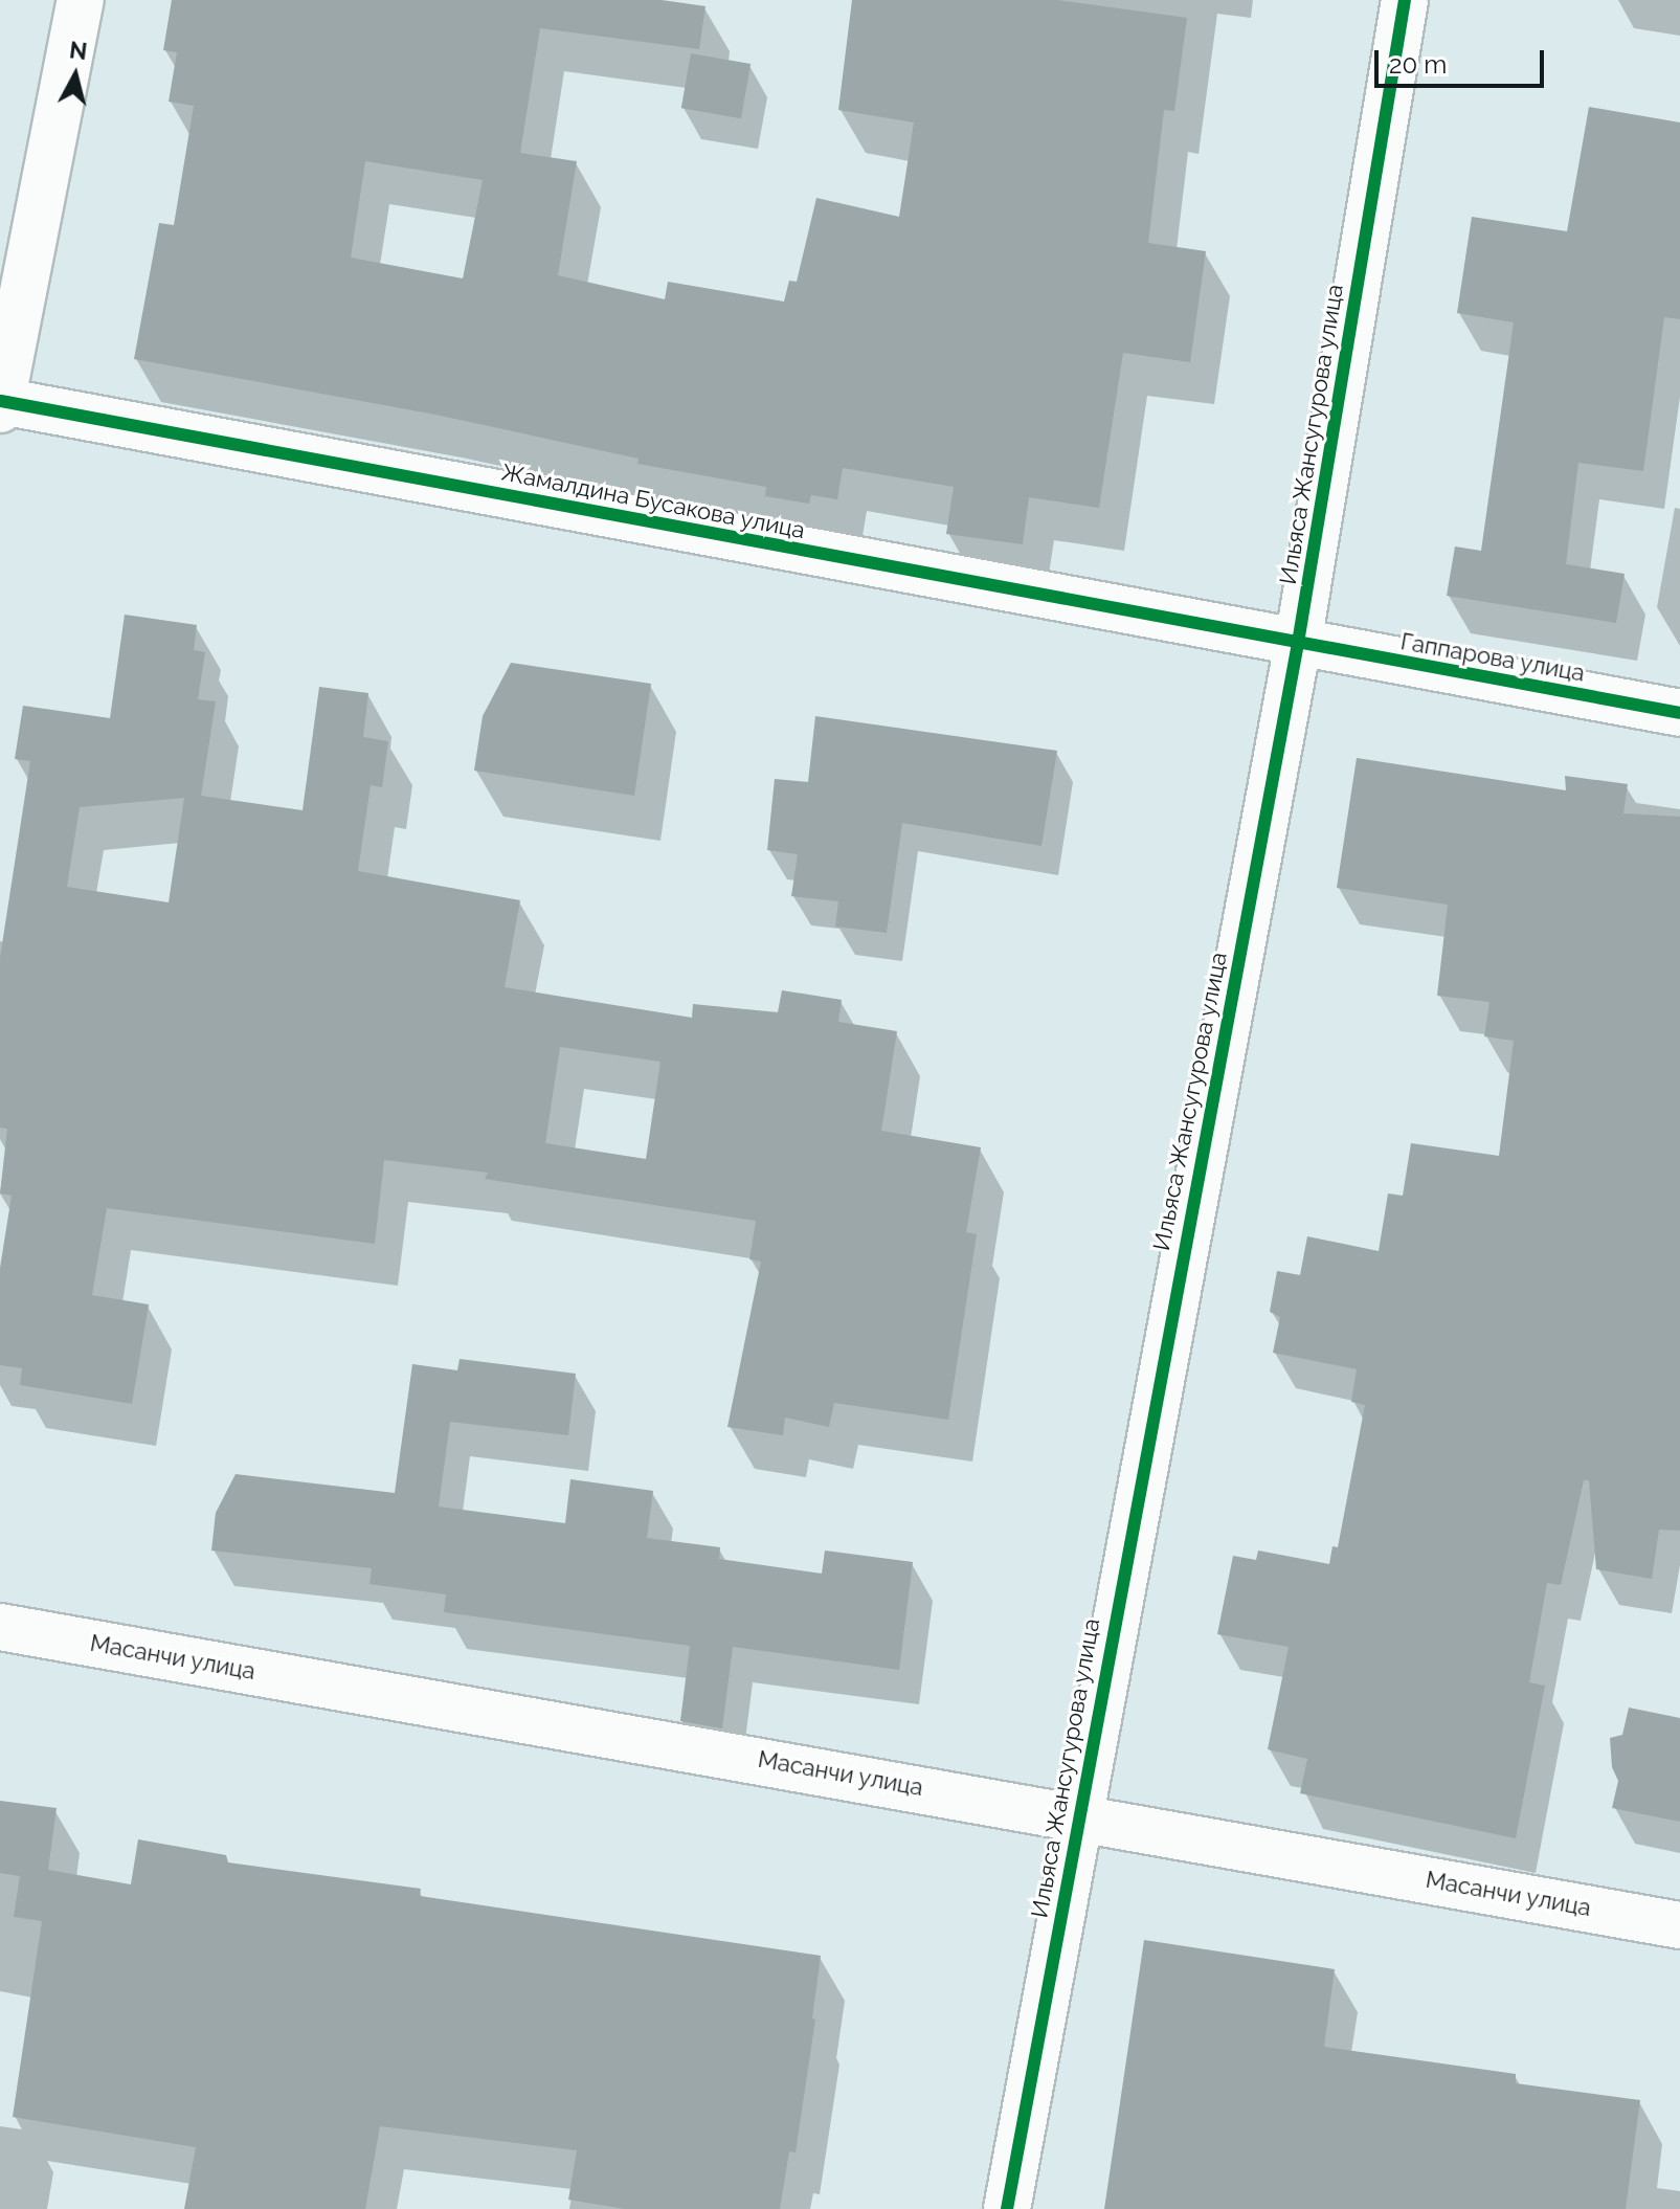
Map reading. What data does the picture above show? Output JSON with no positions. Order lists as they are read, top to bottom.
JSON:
{
  "streets": {
    "street": [
      "Ильяса Жансугурова улица",
      "Жамалдина Бусакова улица",
      "Гаппарова улица",
      "Масанчи улица"
    ]
  },
  "crossings": [
    ["Ильяса Жансугурова улица", "Жамалдина Бусакова улица"],
    ["Ильяса Жансугурова улица", "Гаппарова улица"],
    ["Ильяса Жансугурова улица", "Масанчи улица"],
    ["Жамалдина Бусакова улица", "Гаппарова улица"]
  ],
  "scale_bar": "20 m",
  "north": "top"
}
